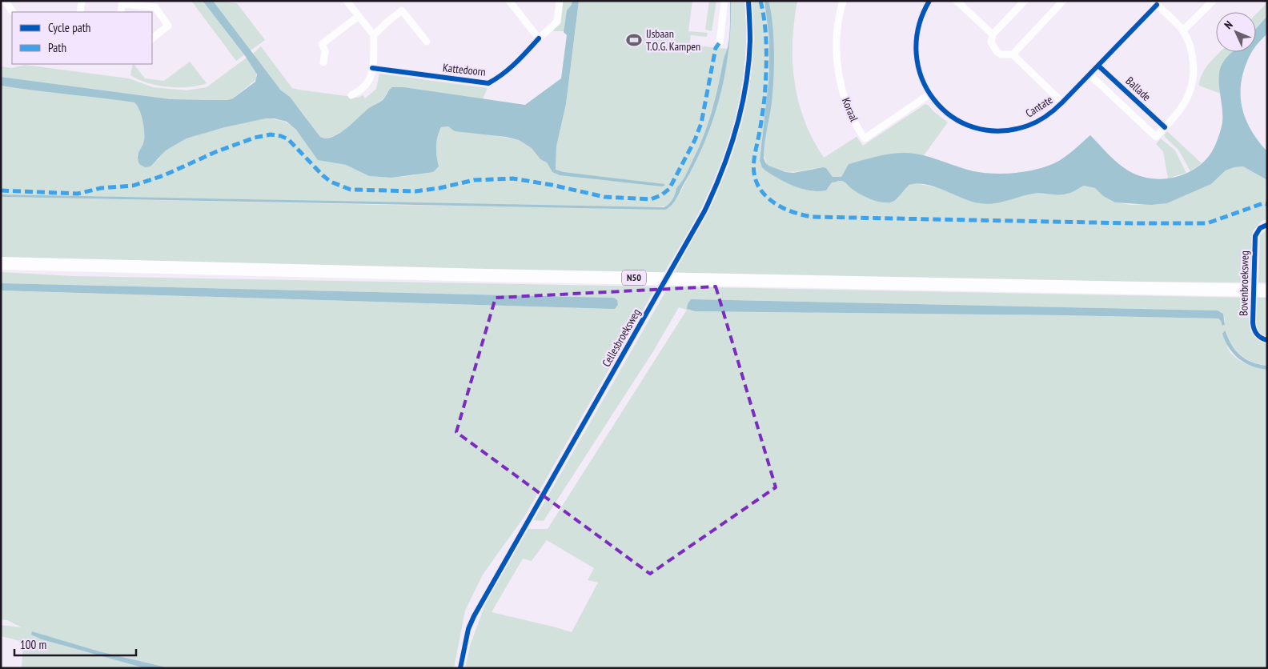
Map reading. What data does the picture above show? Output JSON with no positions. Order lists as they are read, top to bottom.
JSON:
{
  "streets": {
    "highway": ["N50"],
    "street": [
      "Kattedoorn",
      "Ballade",
      "Cantate",
      "Koraal",
      "Cellesbroeksweg"
    ],
    "cycle path": ["Bovenbroeksweg"]
  },
  "crossings": [
    ["Ballade", "Cantate"],
    ["Cantate", "Koraal"]
  ],
  "places": {
    "sports": ["IJsbaan T.O.G. Kampen"]
  },
  "legend": ["Cycle path", "Path"],
  "scale_bar": "100 m",
  "north": "top left"
}
